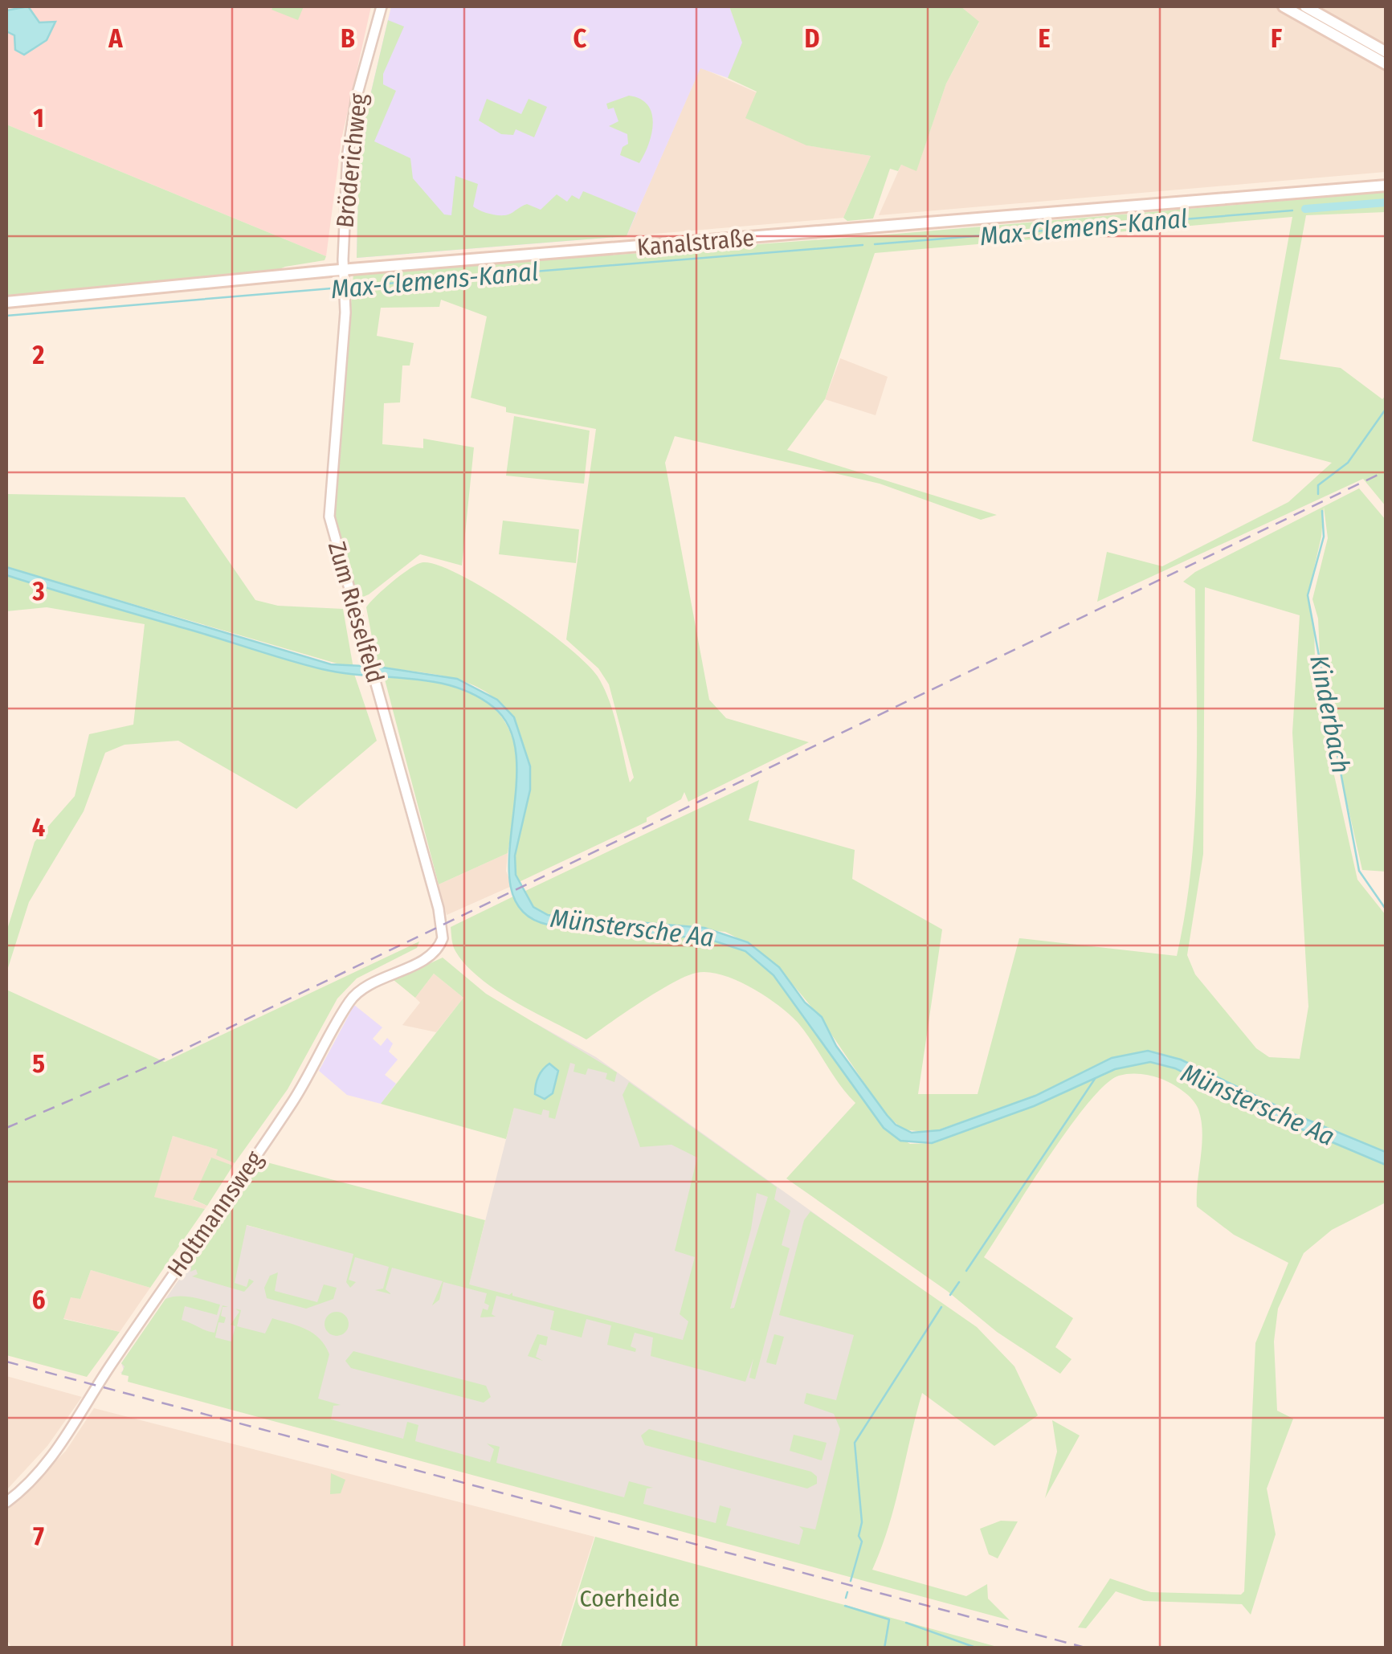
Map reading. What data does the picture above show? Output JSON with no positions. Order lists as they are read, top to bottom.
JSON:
{
  "streets": {
    "main road": ["Kanalstraße"],
    "street": ["Bröderichweg", "Zum Rieselfeld", "Holtmannsweg"]
  },
  "crossings": [
    ["Bröderichweg", "Kanalstraße"],
    ["Bröderichweg", "Zum Rieselfeld"],
    ["Kanalstraße", "Zum Rieselfeld"],
    ["Zum Rieselfeld", "Holtmannsweg"]
  ],
  "water": ["Max-Clemens-Kanal", "Kinderbach", "Münstersche Aa"],
  "parks": ["Coerheide"],
  "grid": {
    "columns": [
      "A",
      "B",
      "C",
      "D",
      "E",
      "F"
    ],
    "rows": [
      "1",
      "2",
      "3",
      "4",
      "5",
      "6",
      "7"
    ]
  }
}
